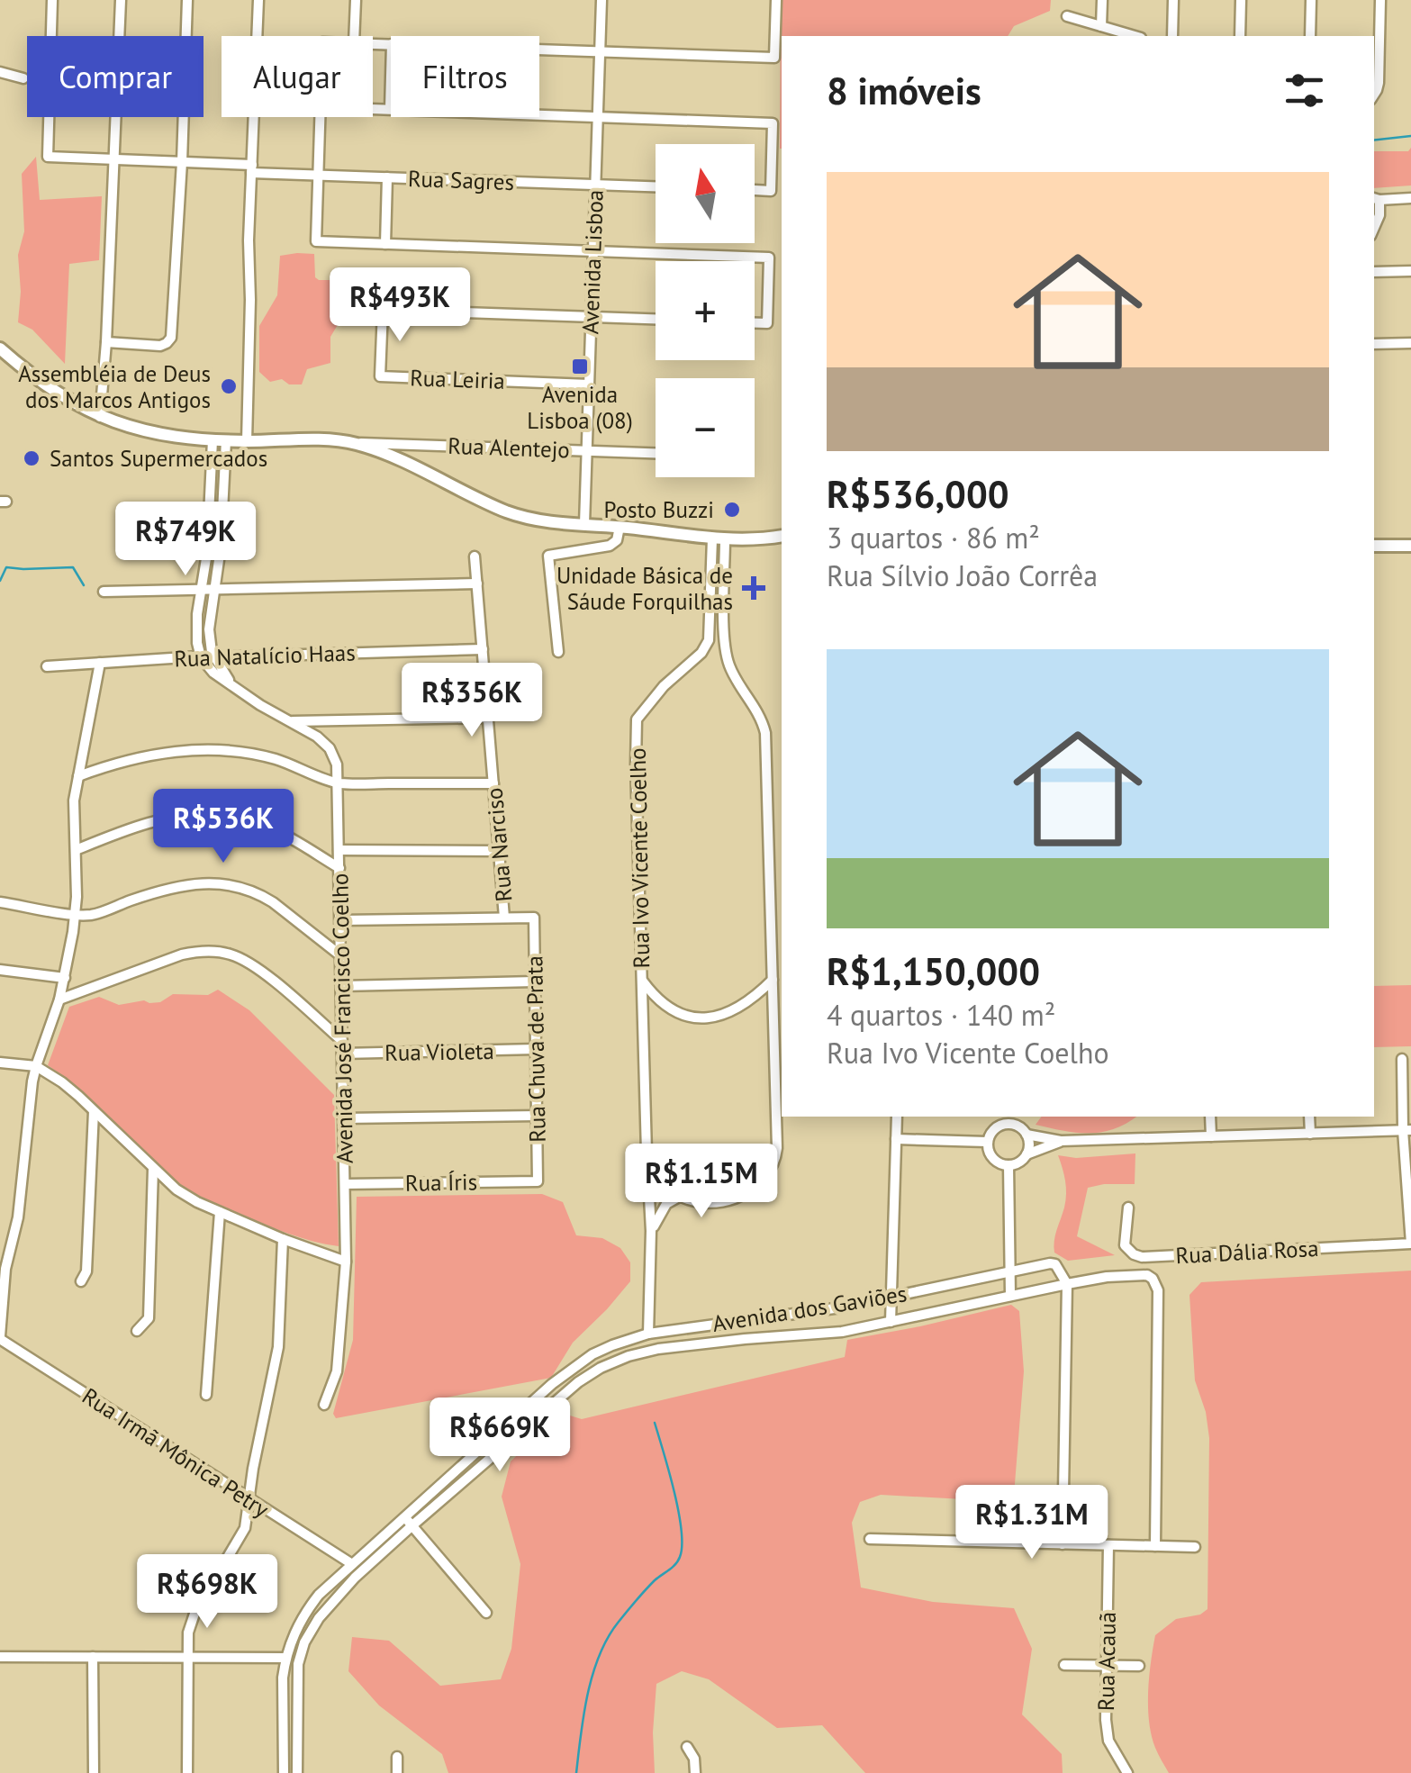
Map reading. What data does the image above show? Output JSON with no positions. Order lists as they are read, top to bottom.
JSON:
{
  "streets": {
    "street": [
      "Rua Sagres",
      "Avenida Lisboa",
      "Rua Leiria",
      "Rua Alentejo",
      "Rua Natalício Haas",
      "Rua Narciso",
      "Rua Ivo Vicente Coelho",
      "Avenida José Francisco Coelho",
      "Rua Chuva de Prata",
      "Rua Violeta",
      "Rua Íris",
      "Rua Dália Rosa",
      "Avenida dos Gaviões",
      "Rua Irmã Mônica Petry",
      "Rua Acauã"
    ]
  },
  "crossings": [
    ["Rua Sagres", "Avenida Lisboa"],
    ["Avenida Lisboa", "Rua Leiria"],
    ["Avenida Lisboa", "Rua Alentejo"],
    ["Rua Natalício Haas", "Rua Narciso"],
    ["Rua Natalício Haas", "Avenida José Francisco Coelho"],
    ["Rua Narciso", "Rua Chuva de Prata"],
    ["Rua Ivo Vicente Coelho", "Avenida dos Gaviões"],
    ["Avenida José Francisco Coelho", "Rua Violeta"],
    ["Avenida José Francisco Coelho", "Rua Íris"],
    ["Rua Chuva de Prata", "Rua Violeta"],
    ["Rua Chuva de Prata", "Rua Íris"]
  ],
  "places": {
    "transit": ["Avenida Lisboa (08)"],
    "other": ["Assembléia de Deus dos Marcos Antigos", "Santos Supermercados", "Posto Buzzi"],
    "health": ["Unidade Básica de Sáude Forquilhas"]
  },
  "north": "top",
  "page": {
    "chip": ["Comprar", "Alugar", "Filtros"],
    "heading": "8 imóveis",
    "map_buttons": ["+", "−"],
    "list": [
      {
        "name": "R$536,000",
        "note": "3 quartos · 86 m² · Rua Sílvio João Corrêa"
      },
      {
        "name": "R$1,150,000",
        "note": "4 quartos · 140 m² · Rua Ivo Vicente Coelho"
      }
    ],
    "price": [
      "R$493K",
      "R$749K",
      "R$356K",
      "R$536K",
      "R$1.15M",
      "R$669K",
      "R$1.31M",
      "R$698K"
    ]
  }
}
